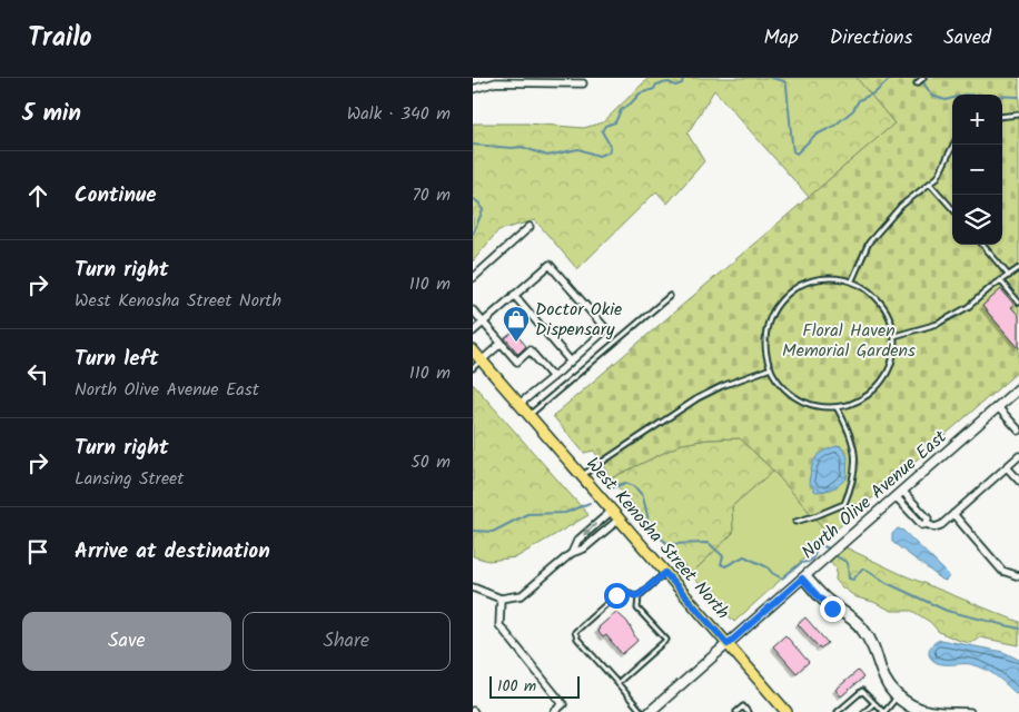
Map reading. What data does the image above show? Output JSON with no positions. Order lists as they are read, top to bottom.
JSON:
{
  "streets": {
    "main road": ["West Kenosha Street North"],
    "street": ["North Olive Avenue East"]
  },
  "crossings": [
    ["North Olive Avenue East", "West Kenosha Street North"]
  ],
  "parks": ["Floral Haven Memorial Gardens"],
  "places": {
    "shop": ["Doctor Okie Dispensary"]
  },
  "scale_bar": "100 m",
  "page": {
    "header": "Trailo",
    "nav": ["Map", "Directions", "Saved"],
    "heading": ["5 min", "Walk · 340 m"],
    "map_buttons": ["+", "−"],
    "list": [
      ["Continue", "70 m"],
      ["Turn right", "West Kenosha Street North", "110 m"],
      ["Turn left", "North Olive Avenue East", "110 m"],
      ["Turn right", "Lansing Street", "50 m"],
      "Arrive at destination"
    ],
    "buttons": ["Save", "Share"],
    "scale": "100 m"
  }
}
